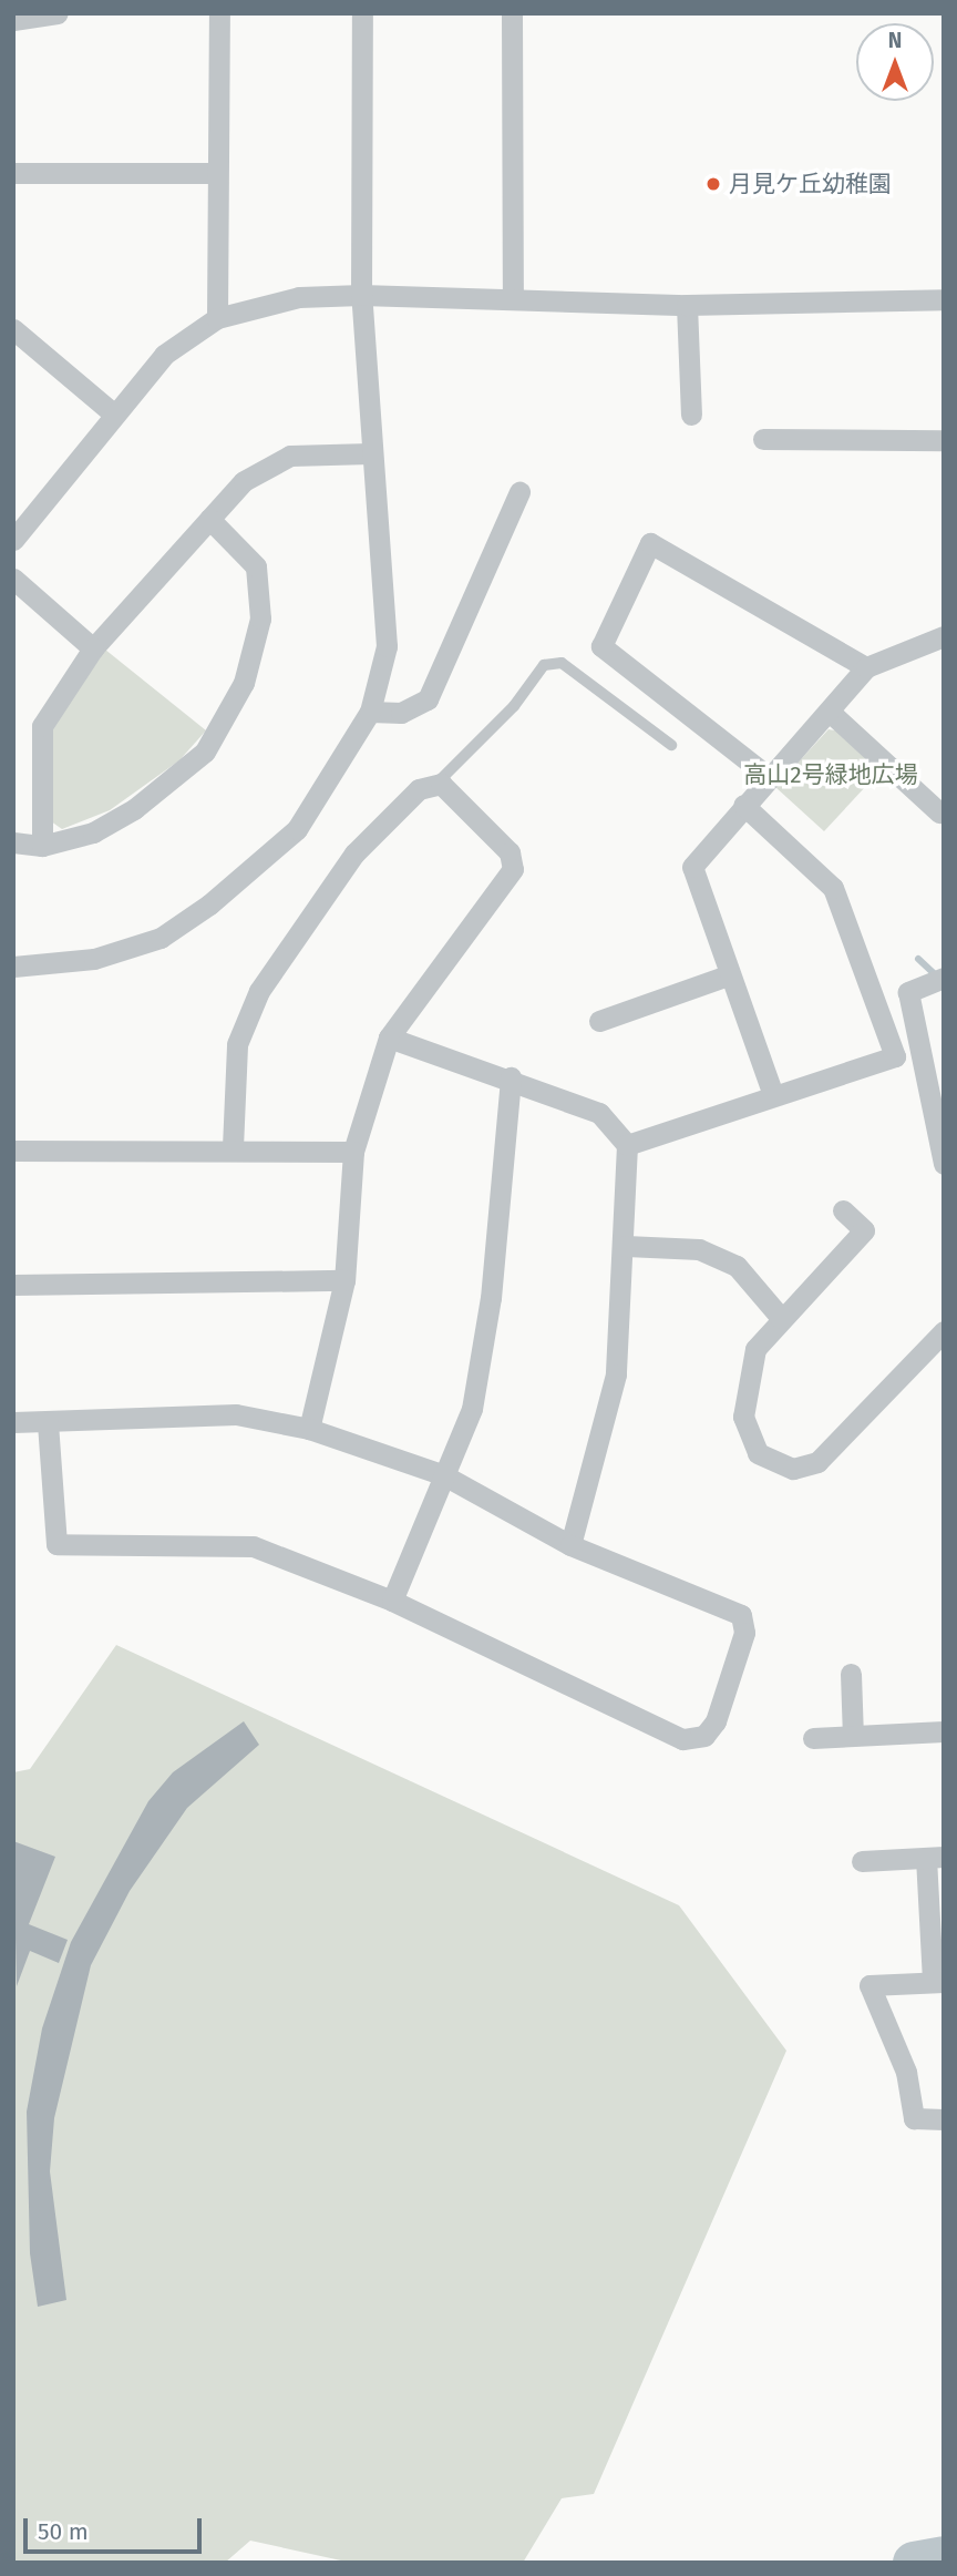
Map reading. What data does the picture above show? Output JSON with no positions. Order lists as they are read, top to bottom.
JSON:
{
  "parks": ["高山2号緑地広場"],
  "places": ["月見ケ丘幼稚園"],
  "scale_bar": "50 m",
  "north": "top"
}
